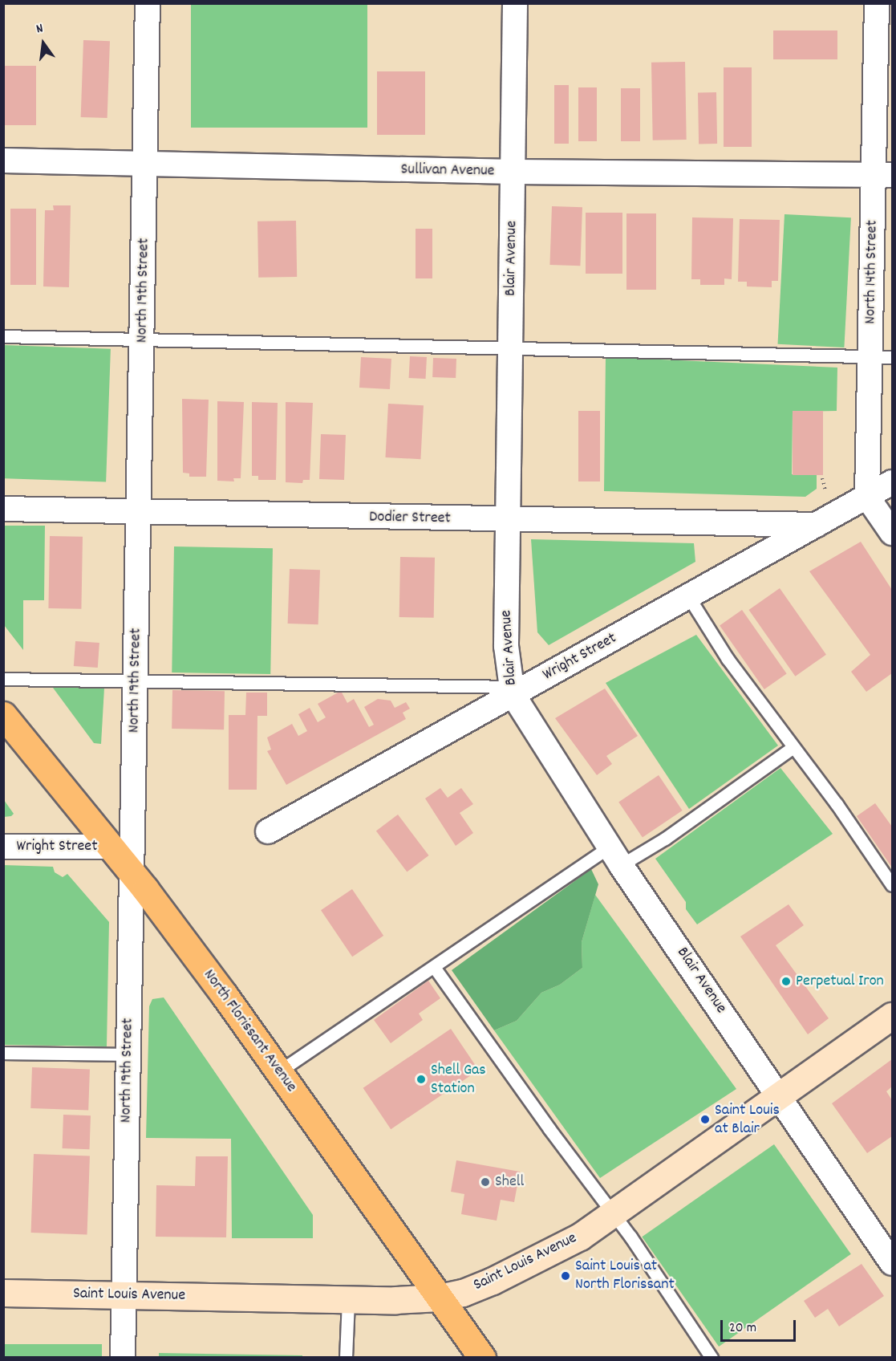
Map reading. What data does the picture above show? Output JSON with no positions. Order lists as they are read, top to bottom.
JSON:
{
  "streets": {
    "main road": ["North Florissant Avenue"],
    "street": [
      "Sullivan Avenue",
      "Blair Avenue",
      "North 14th Street",
      "North 19th Street",
      "Dodier Street",
      "Wright Street",
      "Saint Louis Avenue"
    ]
  },
  "crossings": [
    ["Sullivan Avenue", "Blair Avenue"],
    ["Sullivan Avenue", "North 14th Street"],
    ["Sullivan Avenue", "North 19th Street"],
    ["Blair Avenue", "Dodier Street"],
    ["Blair Avenue", "Wright Street"],
    ["Blair Avenue", "Saint Louis Avenue"],
    ["North 14th Street", "Wright Street"],
    ["North 19th Street", "Dodier Street"],
    ["North 19th Street", "North Florissant Avenue"],
    ["North 19th Street", "Saint Louis Avenue"],
    ["Dodier Street", "Wright Street"],
    ["Wright Street", "North Florissant Avenue"],
    ["North Florissant Avenue", "Saint Louis Avenue"]
  ],
  "places": [
    "Perpetual Iron",
    "Shell Gas Station",
    "Saint Louis at Blair",
    "Shell",
    "Saint Louis at North Florissant"
  ],
  "scale_bar": "20 m",
  "north": "top"
}
